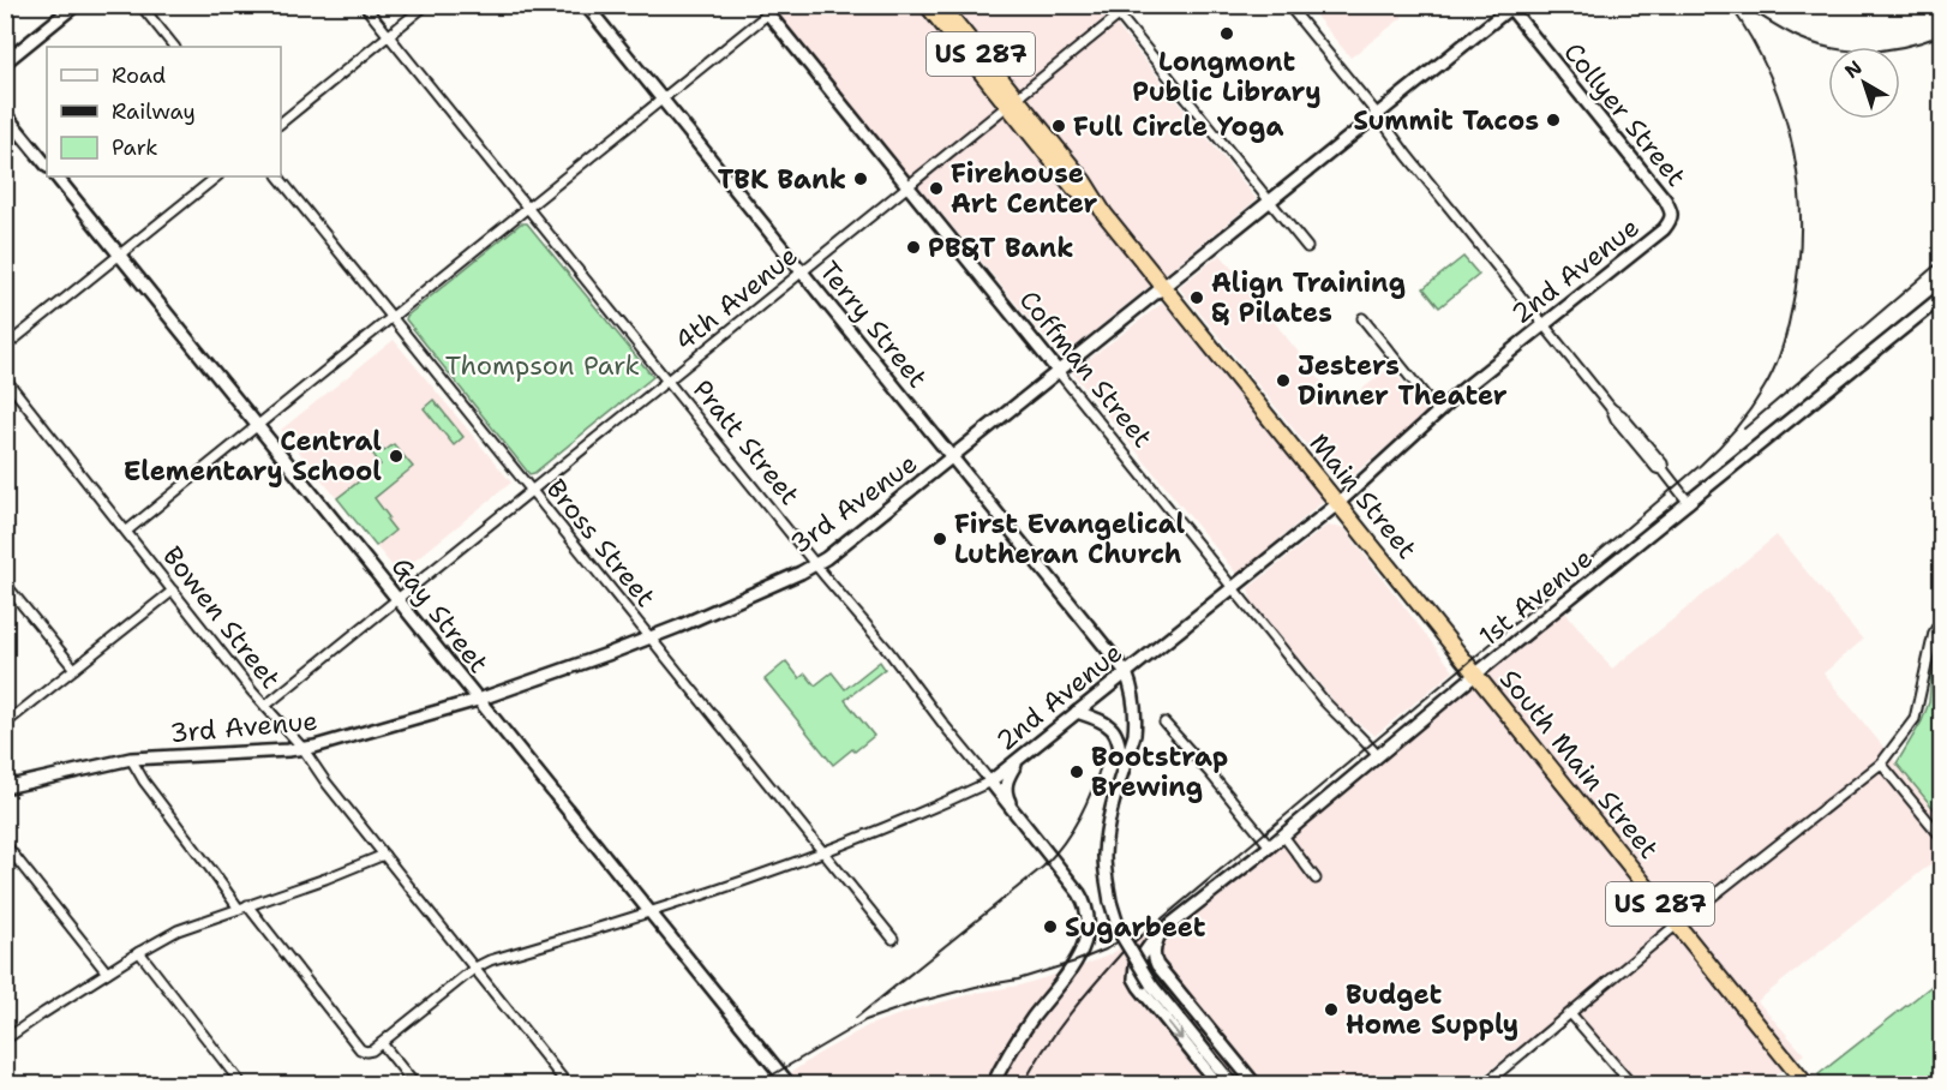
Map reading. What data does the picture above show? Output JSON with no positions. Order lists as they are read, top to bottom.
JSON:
{
  "streets": {
    "highway": ["US 287", "Main Street", "South Main Street"],
    "street": [
      "Collyer Street",
      "2nd Avenue",
      "4th Avenue",
      "Terry Street",
      "Coffman Street",
      "Pratt Street",
      "3rd Avenue",
      "Bross Street",
      "1st Avenue",
      "Gay Street",
      "Bowen Street"
    ]
  },
  "crossings": [
    ["Collyer Street", "2nd Avenue"],
    ["Collyer Street", "3rd Avenue"],
    ["2nd Avenue", "Terry Street"],
    ["2nd Avenue", "Coffman Street"],
    ["2nd Avenue", "Pratt Street"],
    ["2nd Avenue", "Main Street"],
    ["2nd Avenue", "Bross Street"],
    ["2nd Avenue", "Gay Street"],
    ["2nd Avenue", "Bowen Street"],
    ["4th Avenue", "Terry Street"],
    ["4th Avenue", "Coffman Street"],
    ["4th Avenue", "Pratt Street"],
    ["4th Avenue", "Main Street"],
    ["4th Avenue", "Bross Street"],
    ["4th Avenue", "Gay Street"],
    ["4th Avenue", "Bowen Street"],
    ["Terry Street", "3rd Avenue"],
    ["Coffman Street", "3rd Avenue"],
    ["Coffman Street", "1st Avenue"],
    ["Pratt Street", "3rd Avenue"],
    ["Main Street", "3rd Avenue"],
    ["Main Street", "1st Avenue"],
    ["Main Street", "South Main Street"],
    ["3rd Avenue", "Bross Street"],
    ["3rd Avenue", "Gay Street"],
    ["3rd Avenue", "Bowen Street"],
    ["1st Avenue", "South Main Street"]
  ],
  "parks": ["Thompson Park"],
  "places": [
    "Longmont Public Library",
    "Summit Tacos",
    "Full Circle Yoga",
    "TBK Bank",
    "Firehouse Art Center",
    "PB&T Bank",
    "Align Training & Pilates",
    "Jesters Dinner Theater",
    "Central Elementary School",
    "First Evangelical Lutheran Church",
    "Bootstrap Brewing",
    "Sugarbeet",
    "Budget Home Supply"
  ],
  "legend": ["Road", "Railway", "Park"],
  "north": "top left"
}
